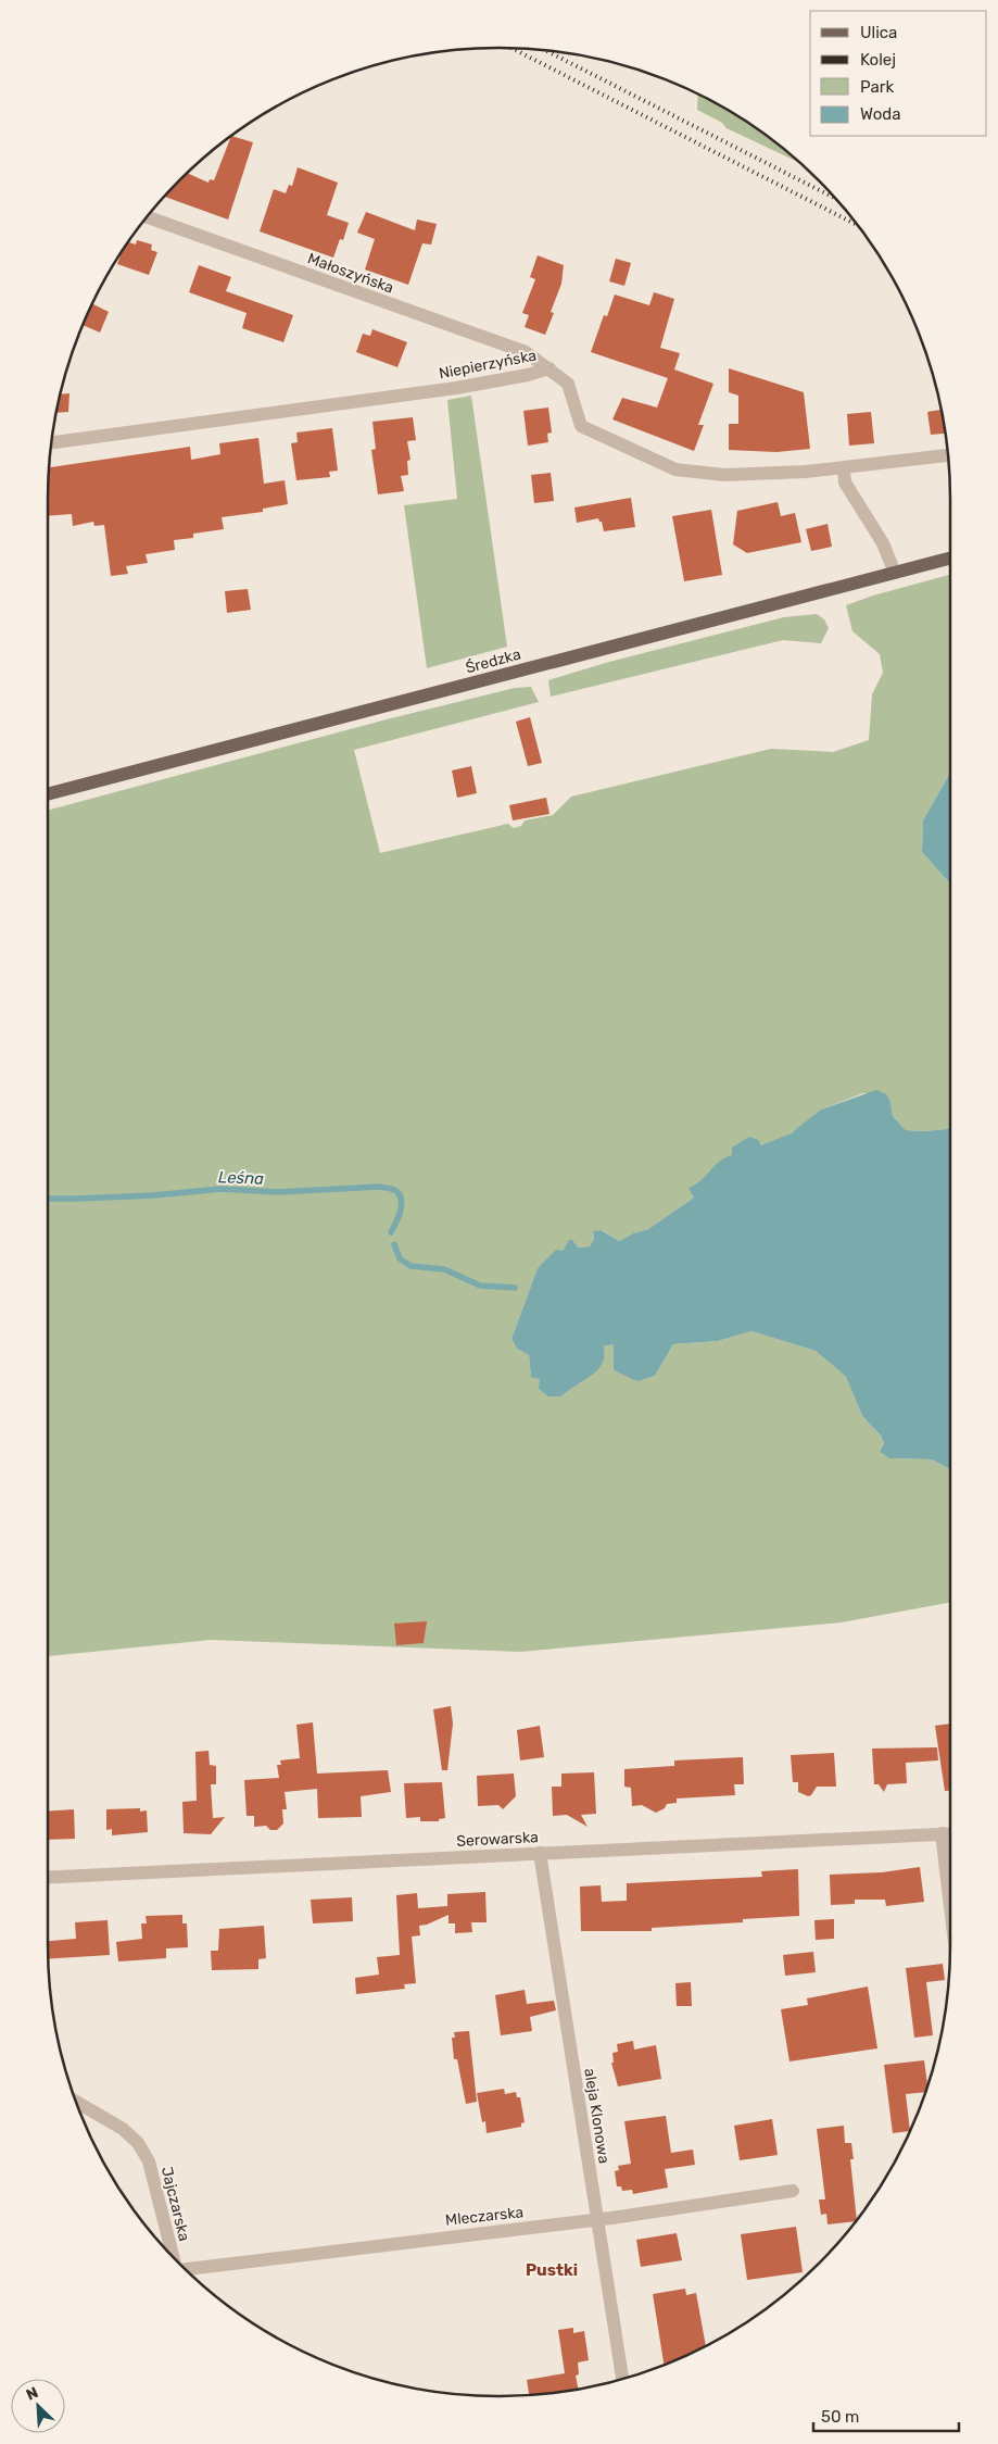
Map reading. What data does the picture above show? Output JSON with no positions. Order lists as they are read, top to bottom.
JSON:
{
  "streets": {
    "main road": ["Średzka"],
    "street": [
      "Małoszyńska",
      "Niepierzyńska",
      "Serowarska",
      "aleja Klonowa",
      "Jajczarska",
      "Mleczarska"
    ]
  },
  "crossings": [
    ["Małoszyńska", "Niepierzyńska"],
    ["Serowarska", "aleja Klonowa"],
    ["aleja Klonowa", "Mleczarska"]
  ],
  "districts": ["Pustki"],
  "water": ["Leśna"],
  "legend": [
    "Ulica",
    "Kolej",
    "Park",
    "Woda"
  ],
  "scale_bar": "50 m",
  "north": "top left"
}
